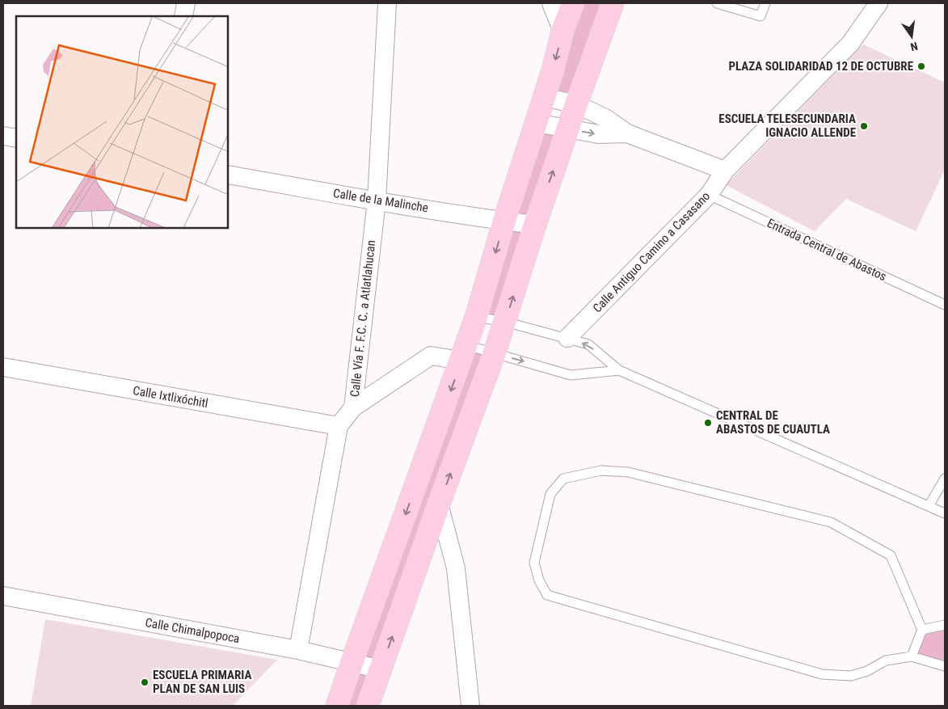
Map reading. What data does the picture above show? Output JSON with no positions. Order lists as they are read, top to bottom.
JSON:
{
  "streets": {
    "street": [
      "Calle de la Malinche",
      "Calle Antiguo Camino a Casasano",
      "Calle Vía F. F.C. C. a Atlatlahucan",
      "Calle Ixtlixóchitl",
      "Calle Chimalpopoca"
    ],
    "lane": ["Entrada Central de Abastos"]
  },
  "crossings": [
    ["Calle de la Malinche", "Calle Vía F. F.C. C. a Atlatlahucan"],
    ["Entrada Central de Abastos", "Calle Antiguo Camino a Casasano"],
    ["Calle Vía F. F.C. C. a Atlatlahucan", "Calle Ixtlixóchitl"],
    ["Calle Vía F. F.C. C. a Atlatlahucan", "Calle Chimalpopoca"]
  ],
  "places": [
    "PLAZA SOLIDARIDAD 12 DE OCTUBRE",
    "ESCUELA TELESECUNDARIA IGNACIO ALLENDE",
    "CENTRAL DE ABASTOS DE CUAUTLA",
    "ESCUELA PRIMARIA PLAN DE SAN LUIS"
  ],
  "north": "bottom"
}
